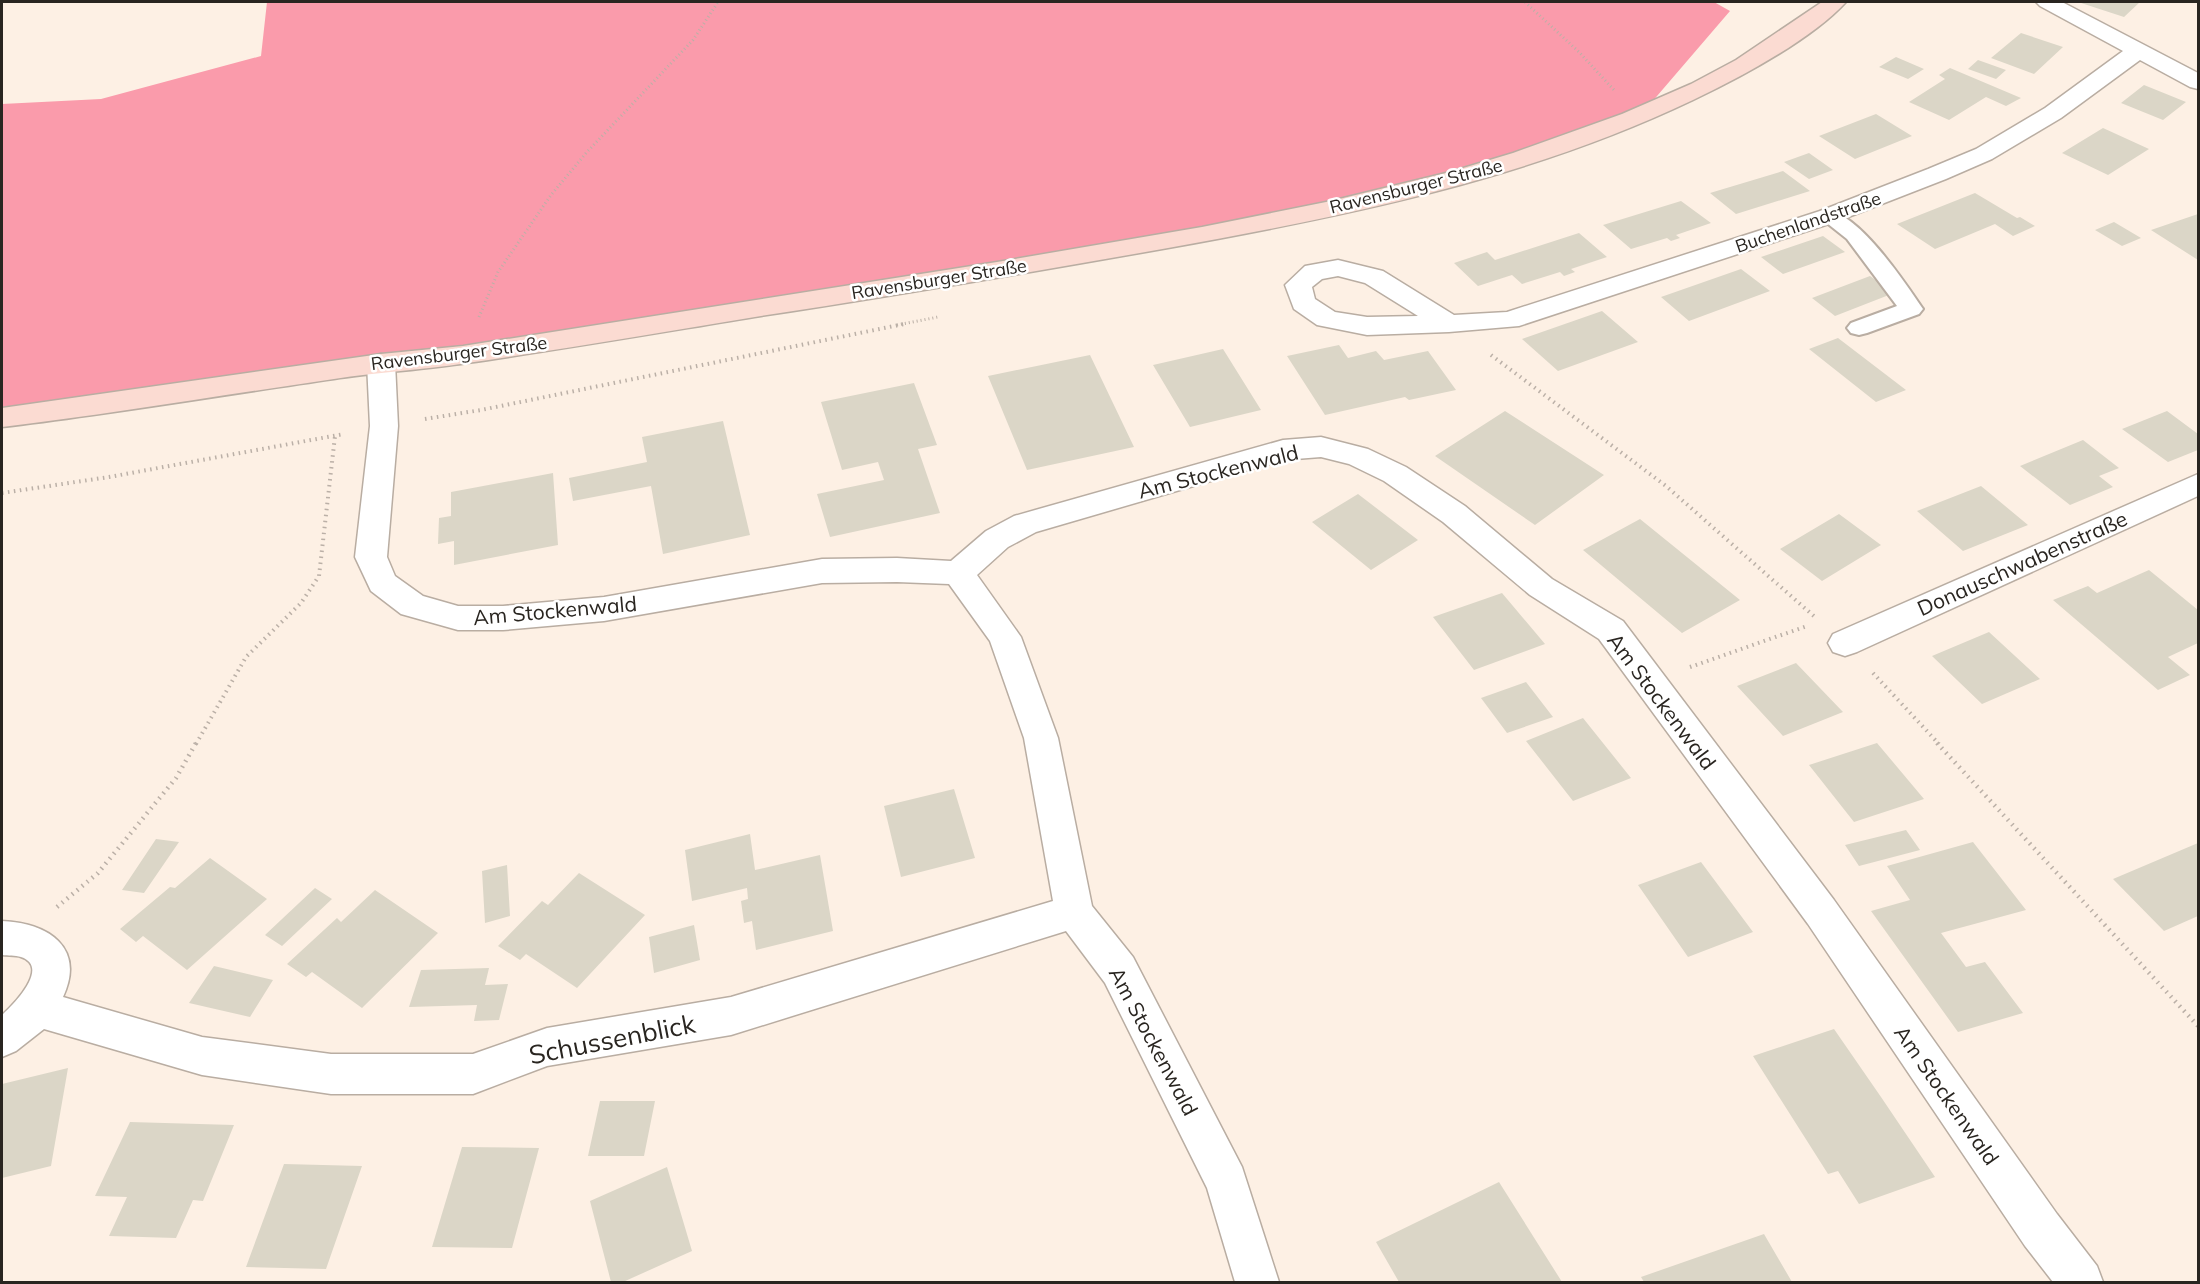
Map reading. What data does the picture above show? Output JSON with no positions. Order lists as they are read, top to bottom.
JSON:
{
  "streets": {
    "main road": ["Ravensburger Straße"],
    "street": [
      "Buchenlandstraße",
      "Am Stockenwald",
      "Donauschwabenstraße",
      "Schussenblick"
    ]
  },
  "crossings": [
    ["Ravensburger Straße", "Am Stockenwald"],
    ["Am Stockenwald", "Schussenblick"]
  ]
}
